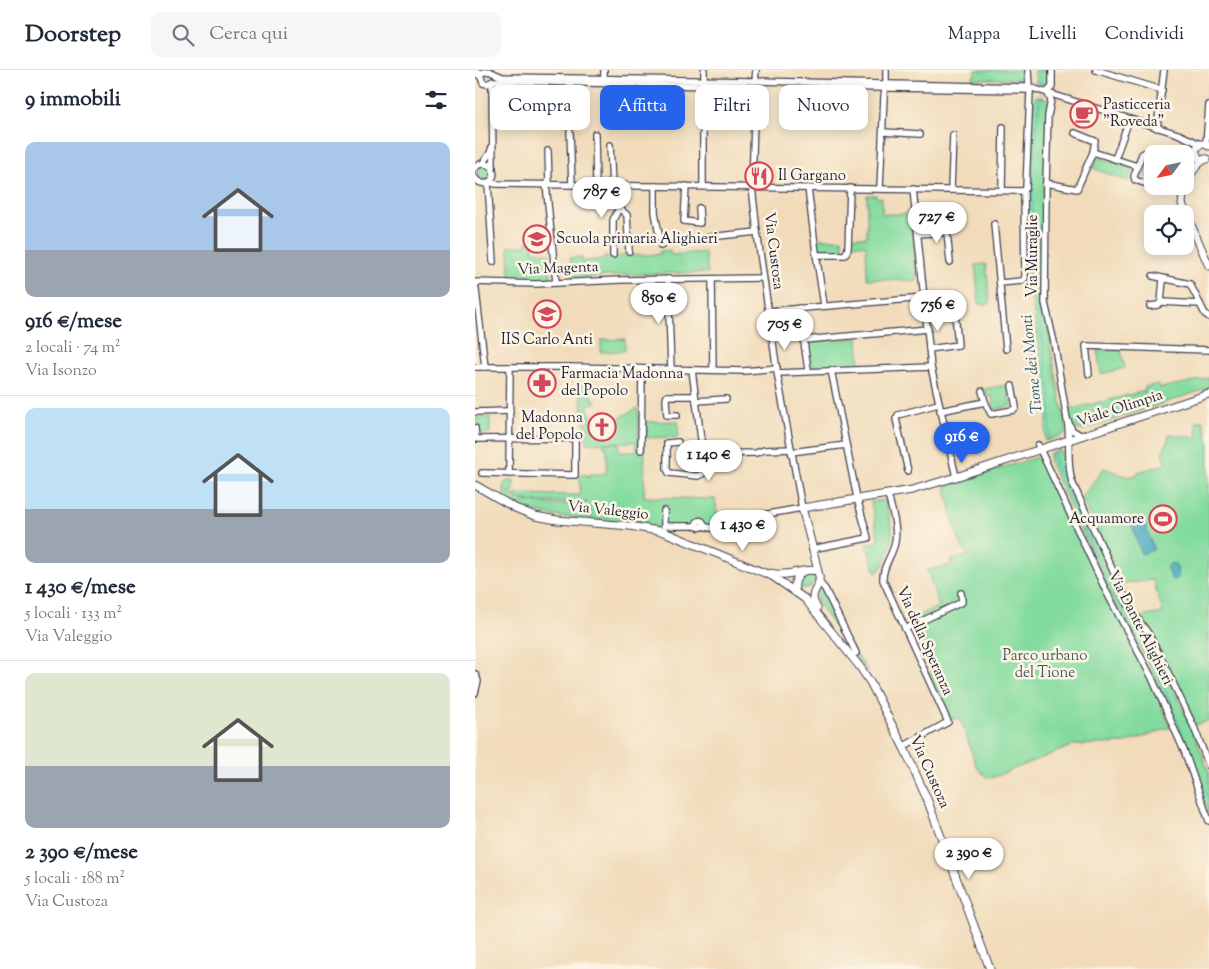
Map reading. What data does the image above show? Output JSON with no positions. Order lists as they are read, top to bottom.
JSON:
{
  "streets": {
    "main road": ["Via Custoza", "Viale Olimpia", "Via Valeggio"],
    "street": [
      "Via Muraglie",
      "Via Magenta",
      "Via Dante Alighieri",
      "Via della Speranza"
    ]
  },
  "crossings": [
    ["Via Custoza", "Via Magenta"],
    ["Via Custoza", "Viale Olimpia"],
    ["Via Custoza", "Via Valeggio"],
    ["Via Muraglie", "Viale Olimpia"],
    ["Viale Olimpia", "Via Dante Alighieri"],
    ["Viale Olimpia", "Via della Speranza"]
  ],
  "water": ["Tione dei Monti"],
  "parks": ["Parco urbano del Tione"],
  "places": {
    "cafe": ["Pasticceria \"Roveda\""],
    "restaurant": ["Il Gargano"],
    "school or university": ["Scuola primaria Alighieri", "IIS Carlo Anti"],
    "pharmacy": ["Farmacia Madonna del Popolo"],
    "church": ["Madonna del Popolo"],
    "sports": ["Acquamore"]
  },
  "north": "bottom left",
  "page": {
    "header": "Doorstep",
    "search": "Cerca qui",
    "nav": ["Mappa", "Livelli", "Condividi"],
    "heading": "9 immobili",
    "chip": [
      "Compra",
      "Affitta",
      "Filtri",
      "Nuovo"
    ],
    "list": [
      {
        "name": "916 €/mese",
        "note": "2 locali · 74 m² · Via Isonzo"
      },
      {
        "name": "1 430 €/mese",
        "note": "5 locali · 133 m² · Via Valeggio"
      },
      {
        "name": "2 390 €/mese",
        "note": "5 locali · 188 m² · Via Custoza"
      }
    ],
    "price": [
      "787 €",
      "727 €",
      "850 €",
      "756 €",
      "705 €",
      "916 €",
      "1 140 €",
      "1 430 €",
      "2 390 €"
    ]
  }
}
